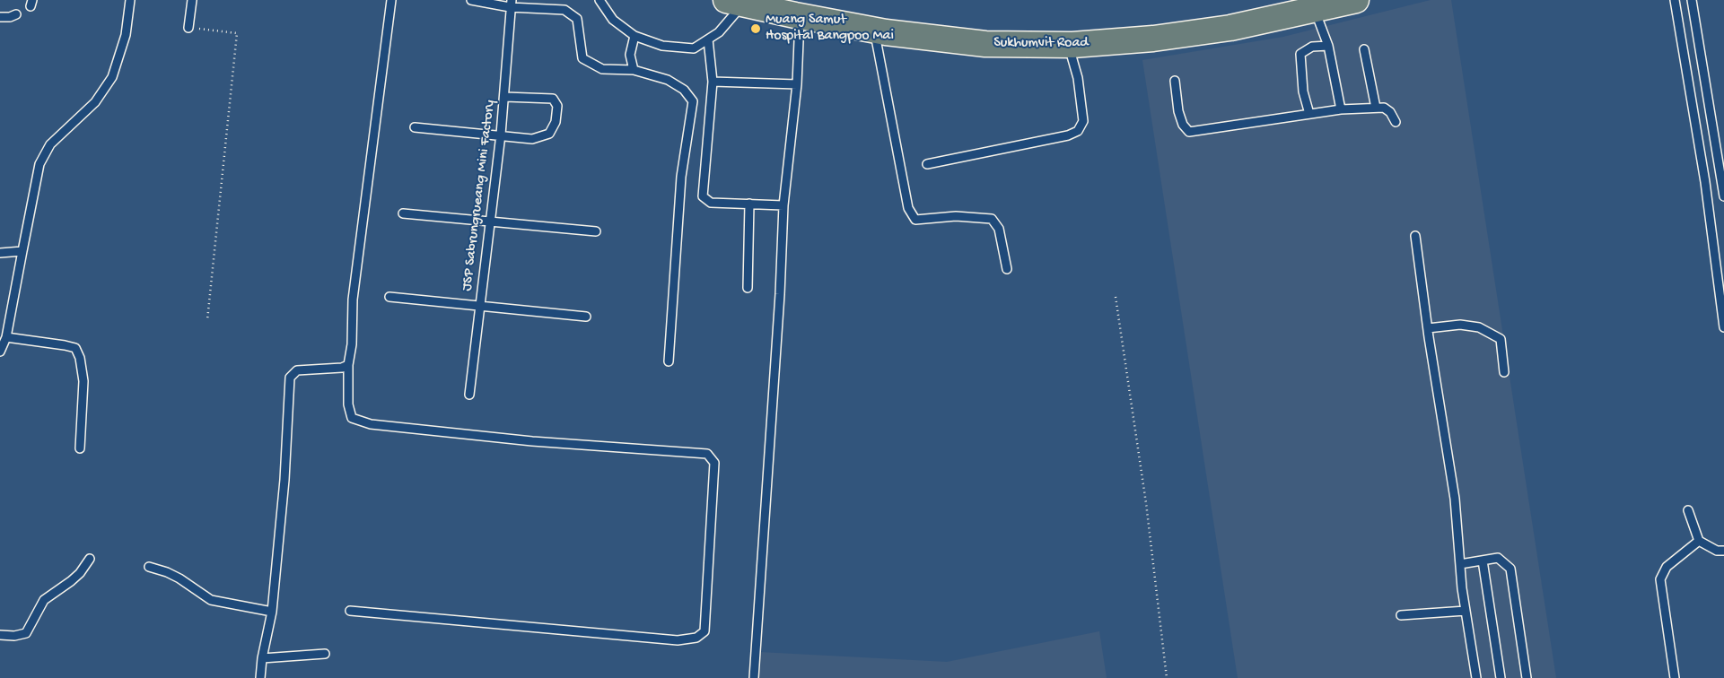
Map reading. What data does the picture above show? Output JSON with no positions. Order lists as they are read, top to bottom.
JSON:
{
  "streets": {
    "highway": ["Sukhumvit Road"],
    "lane": ["JSP Sabrungrueang Mini Factory"]
  },
  "places": ["Muang Samut Hospital Bangpoo Mai"]
}
